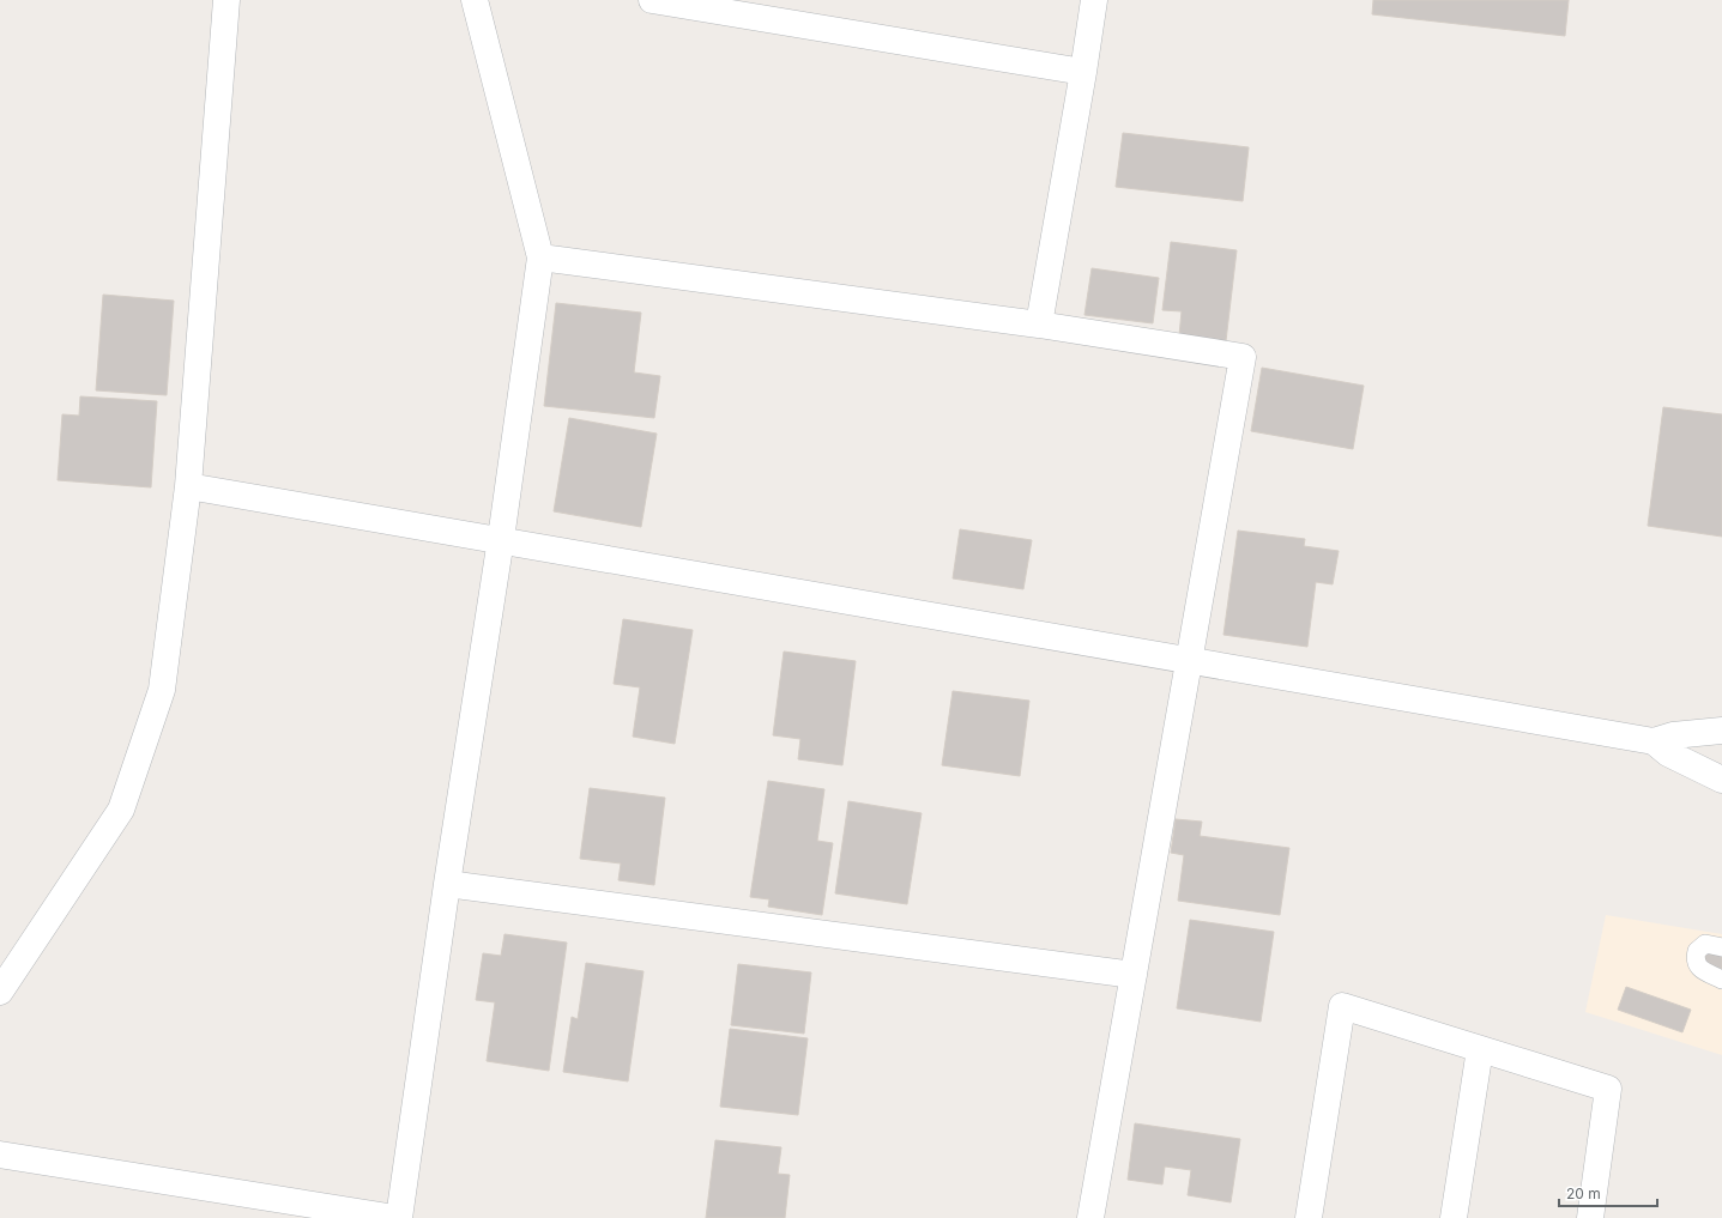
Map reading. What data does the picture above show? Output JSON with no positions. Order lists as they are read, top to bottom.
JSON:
{
  "scale_bar": "20 m"
}
